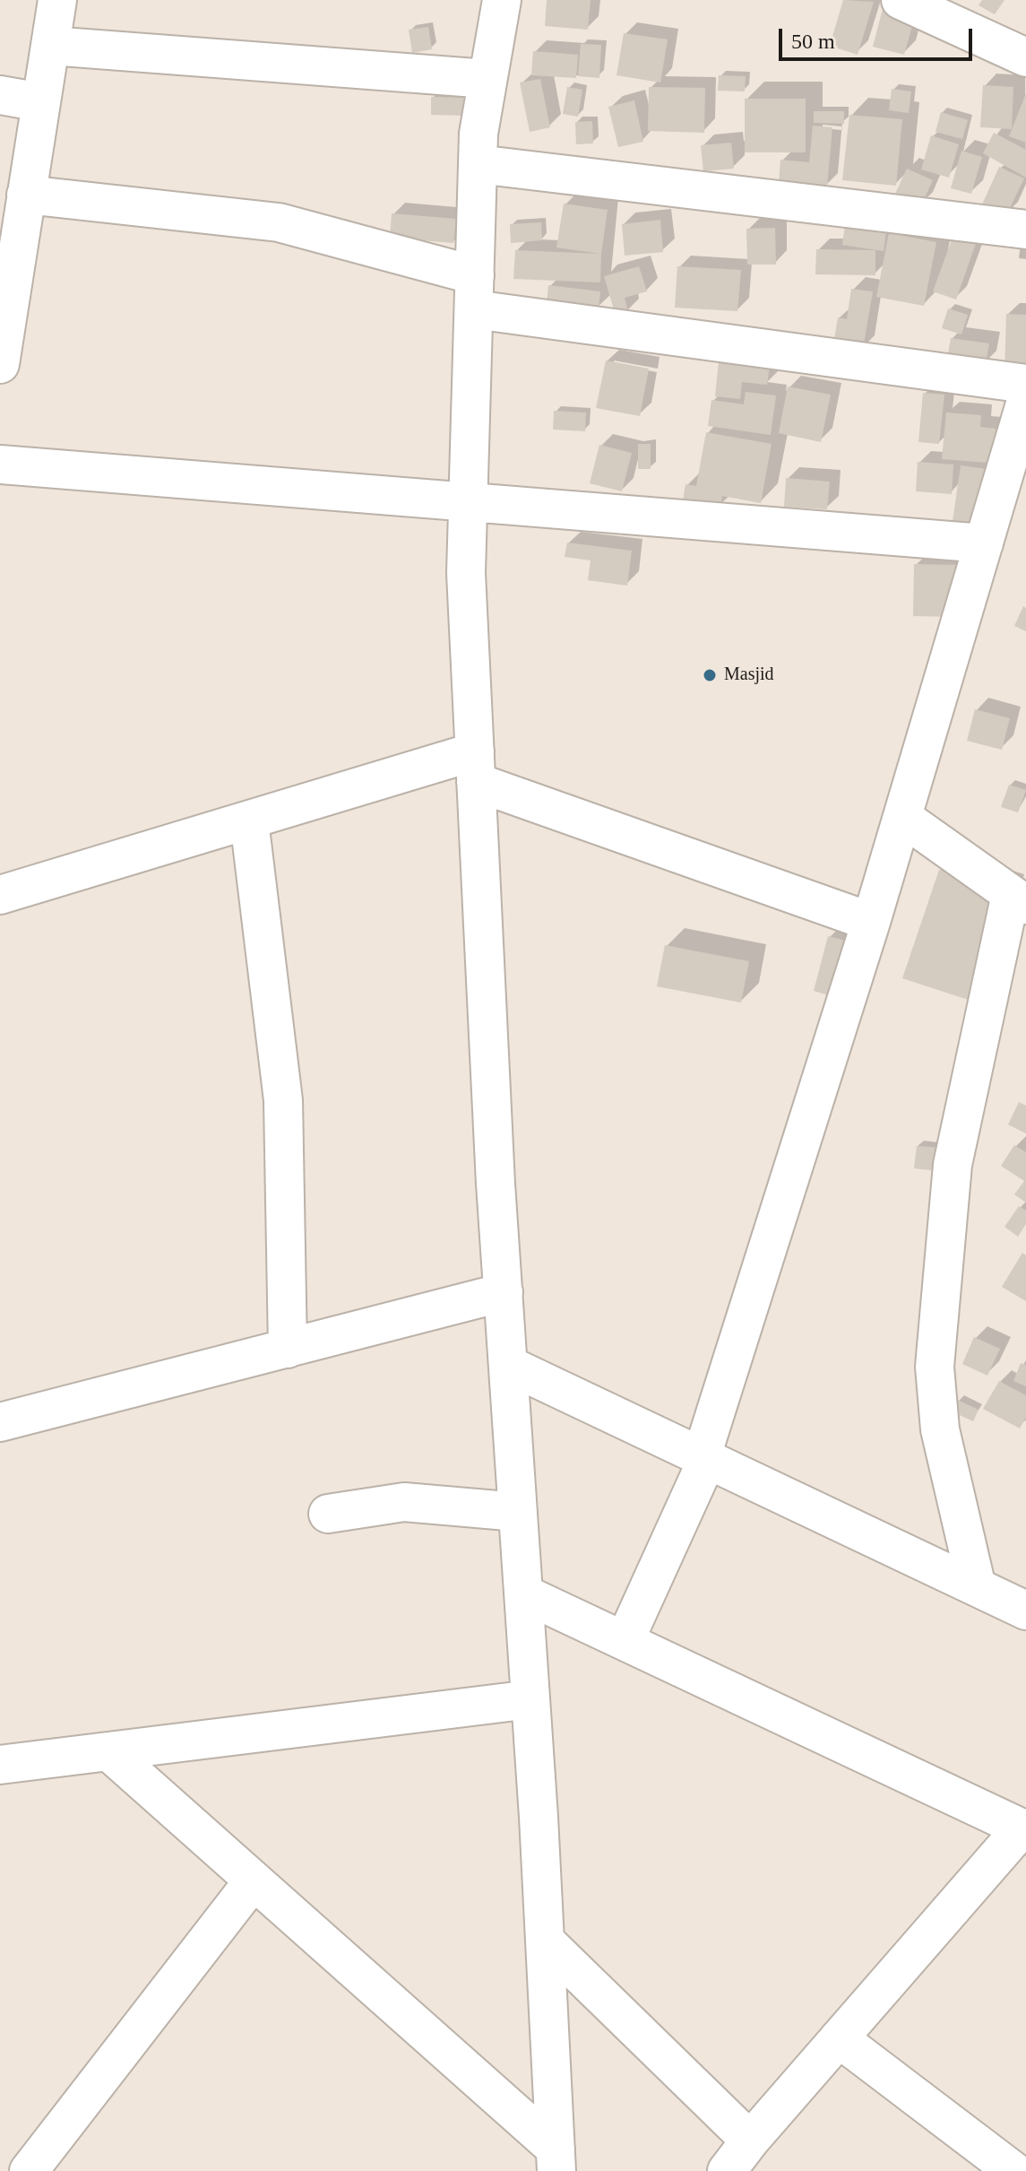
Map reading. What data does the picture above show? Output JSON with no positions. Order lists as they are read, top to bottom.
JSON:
{
  "places": ["Masjid"],
  "scale_bar": "50 m"
}
